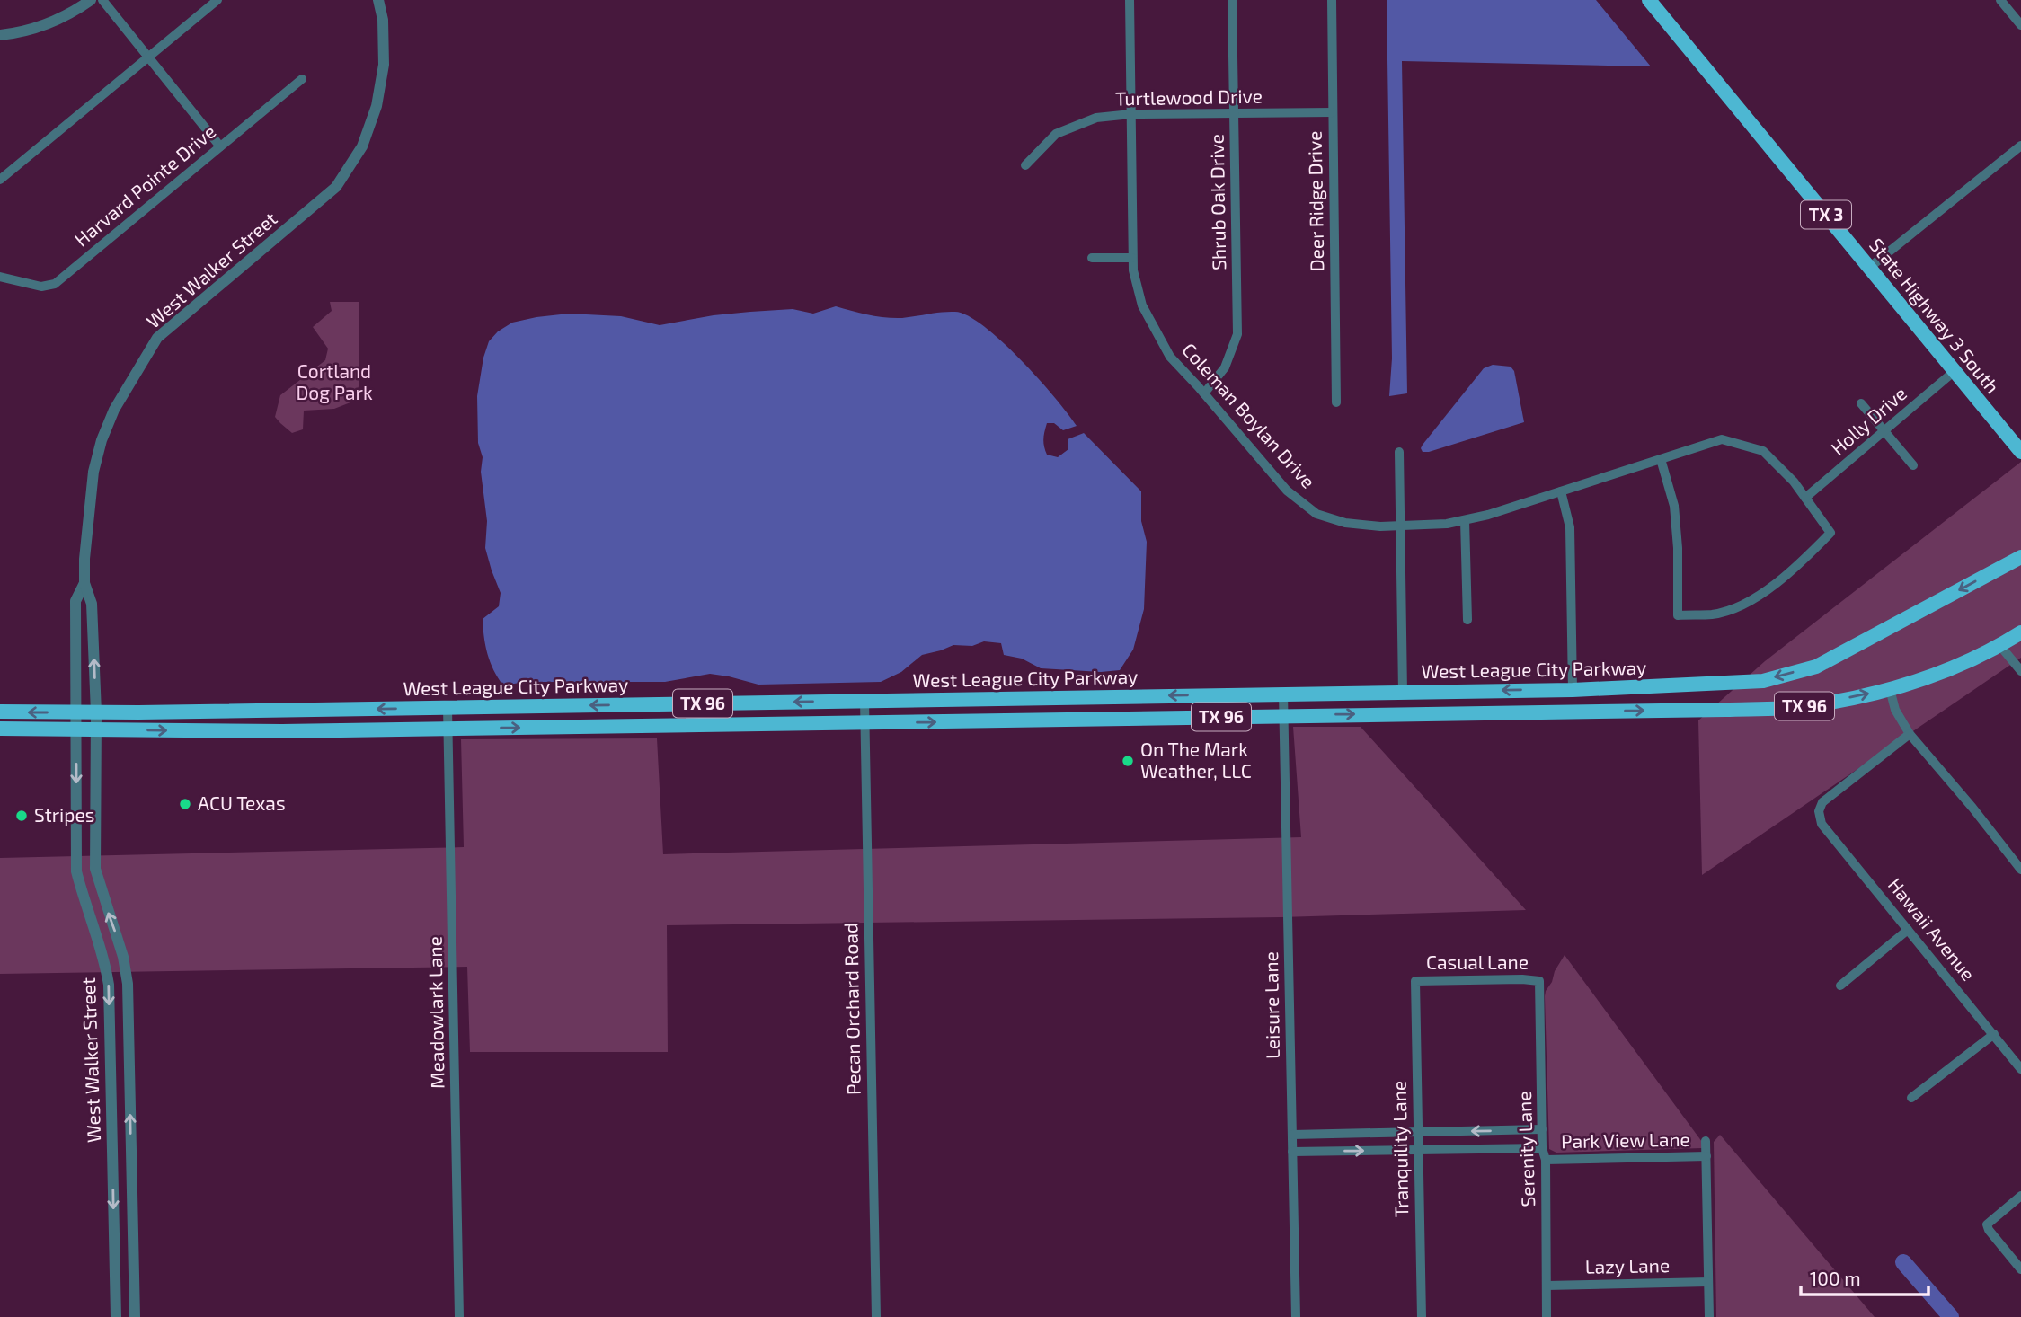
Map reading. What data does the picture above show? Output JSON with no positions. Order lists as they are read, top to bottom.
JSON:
{
  "streets": {
    "main road": [
      "TX 3",
      "State Highway 3 South",
      "West League City Parkway",
      "TX 96"
    ],
    "street": [
      "Turtlewood Drive",
      "Harvard Pointe Drive",
      "Deer Ridge Drive",
      "Shrub Oak Drive",
      "West Walker Street",
      "Coleman Boylan Drive",
      "Holly Drive",
      "Hawaii Avenue",
      "Casual Lane",
      "Leisure Lane",
      "Pecan Orchard Road",
      "Meadowlark Lane",
      "Park View Lane",
      "Tranquility Lane",
      "Serenity Lane",
      "Lazy Lane"
    ]
  },
  "crossings": [
    ["Turtlewood Drive", "Deer Ridge Drive"],
    ["Turtlewood Drive", "Shrub Oak Drive"],
    ["Turtlewood Drive", "Coleman Boylan Drive"],
    ["Shrub Oak Drive", "Coleman Boylan Drive"],
    ["West Walker Street", "West League City Parkway"],
    ["West Walker Street", "TX 96"],
    ["State Highway 3 South", "Holly Drive"],
    ["Coleman Boylan Drive", "Holly Drive"],
    ["West League City Parkway", "Leisure Lane"],
    ["West League City Parkway", "Pecan Orchard Road"],
    ["West League City Parkway", "Meadowlark Lane"],
    ["TX 96", "Leisure Lane"],
    ["TX 96", "Pecan Orchard Road"],
    ["TX 96", "Meadowlark Lane"],
    ["Casual Lane", "Tranquility Lane"],
    ["Casual Lane", "Serenity Lane"],
    ["Park View Lane", "Serenity Lane"],
    ["Serenity Lane", "Lazy Lane"]
  ],
  "parks": ["Cortland Dog Park"],
  "places": ["On The Mark Weather, LLC", "ACU Texas", "Stripes"],
  "scale_bar": "100 m"
}
